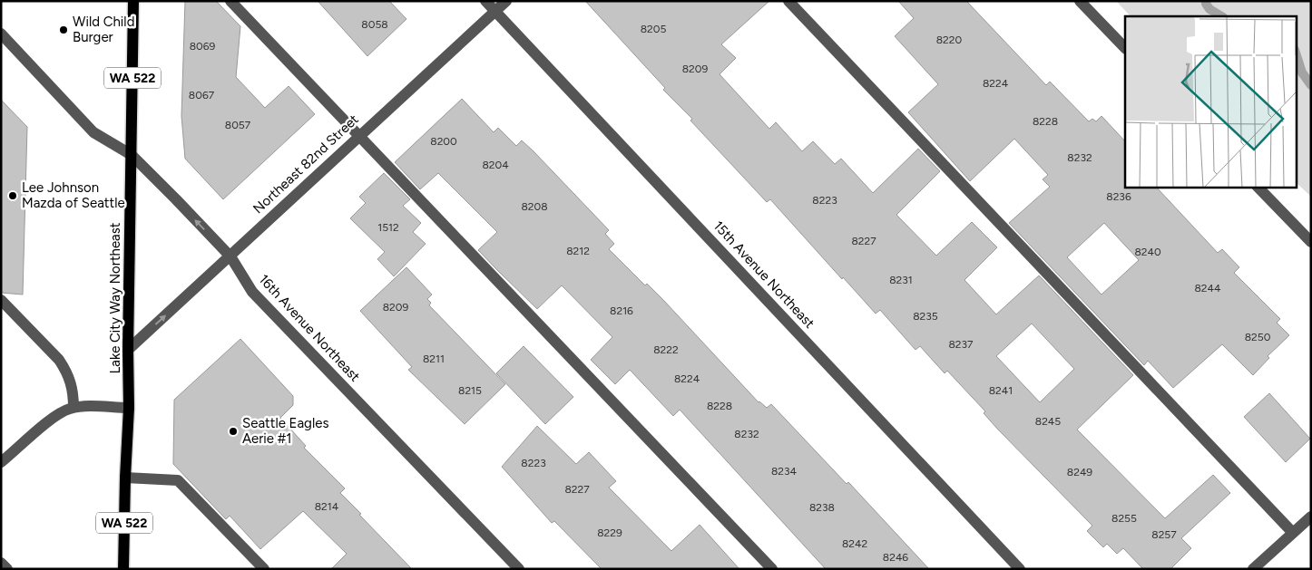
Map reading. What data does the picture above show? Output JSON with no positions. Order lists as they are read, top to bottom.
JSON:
{
  "streets": {
    "main road": ["WA 522", "Lake City Way Northeast"],
    "street": ["Northeast 82nd Street", "15th Avenue Northeast", "16th Avenue Northeast"]
  },
  "crossings": [
    ["Northeast 82nd Street", "15th Avenue Northeast"],
    ["Northeast 82nd Street", "Lake City Way Northeast"],
    ["Northeast 82nd Street", "16th Avenue Northeast"],
    ["Lake City Way Northeast", "16th Avenue Northeast"]
  ],
  "places": ["Wild Child Burger", "Lee Johnson Mazda of Seattle", "Seattle Eagles Aerie #1"],
  "house_numbers": [
    "8058",
    "8205",
    "8220",
    "8069",
    "8209",
    "8224",
    "8067",
    "8228",
    "8057",
    "8200",
    "8232",
    "8204",
    "8236",
    "8223",
    "8208",
    "1512",
    "8227",
    "8212",
    "8240",
    "8231",
    "8244",
    "8209",
    "8216",
    "8235",
    "8250",
    "8237",
    "8222",
    "8211",
    "8224",
    "8215",
    "8241",
    "8228",
    "8245",
    "8232",
    "8223",
    "8234",
    "8249",
    "8227",
    "8214",
    "8238",
    "8255",
    "8229",
    "8257",
    "8242",
    "8246"
  ]
}
